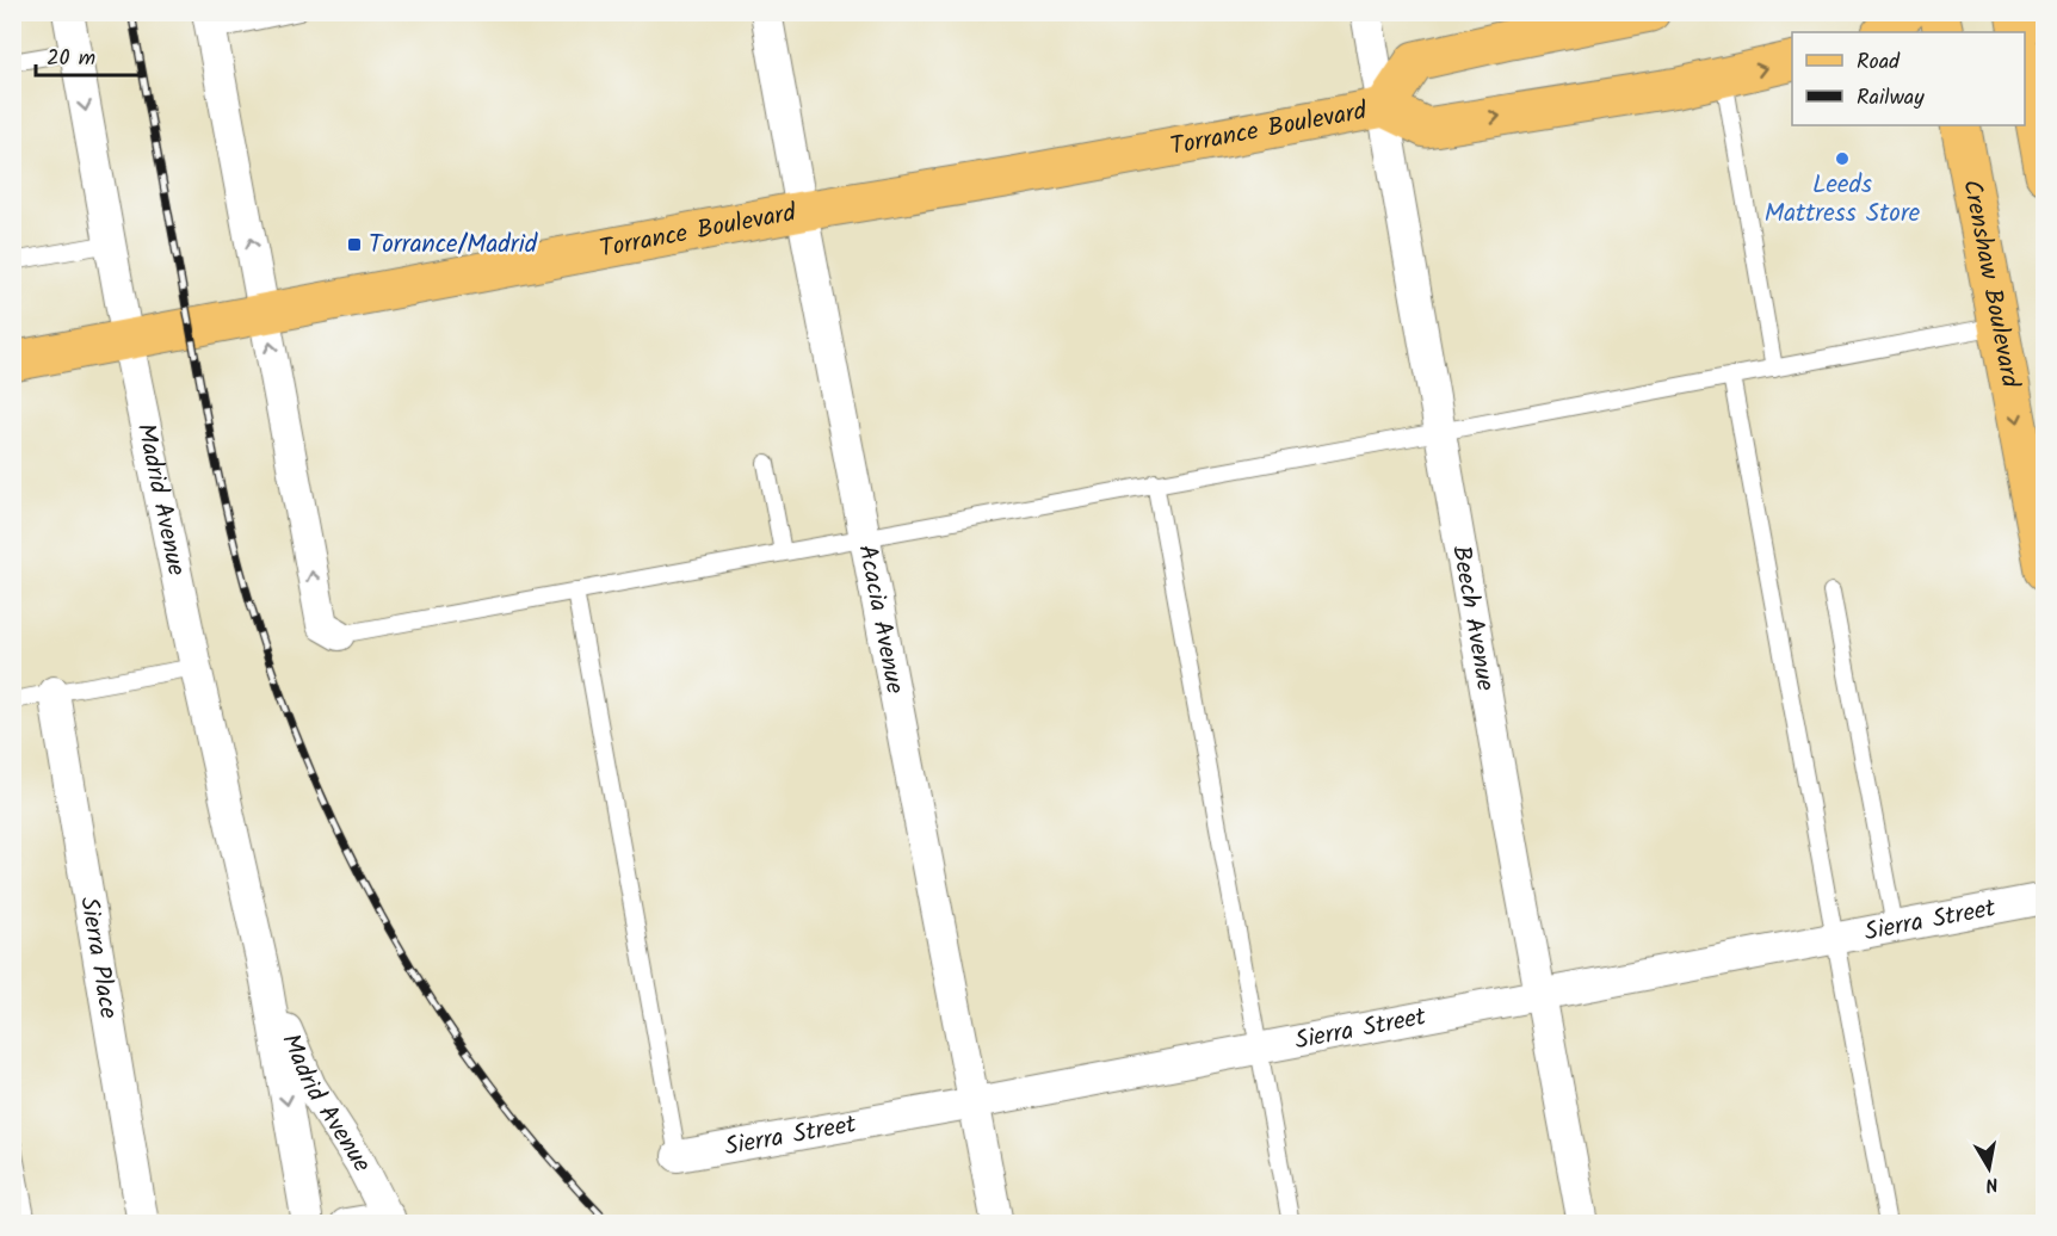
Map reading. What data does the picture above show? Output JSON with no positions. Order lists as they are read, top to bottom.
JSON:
{
  "streets": {
    "main road": ["Torrance Boulevard", "Crenshaw Boulevard"],
    "street": [
      "Madrid Avenue",
      "Acacia Avenue",
      "Beech Avenue",
      "Sierra Street",
      "Sierra Place"
    ]
  },
  "crossings": [
    ["Torrance Boulevard", "Madrid Avenue"],
    ["Torrance Boulevard", "Acacia Avenue"],
    ["Torrance Boulevard", "Beech Avenue"],
    ["Acacia Avenue", "Sierra Street"],
    ["Beech Avenue", "Sierra Street"]
  ],
  "one_way": ["Crenshaw Boulevard"],
  "places": {
    "other": ["Leeds Mattress Store"],
    "transit": ["Torrance/Madrid"]
  },
  "legend": ["Road", "Railway"],
  "scale_bar": "20 m",
  "north": "bottom"
}
